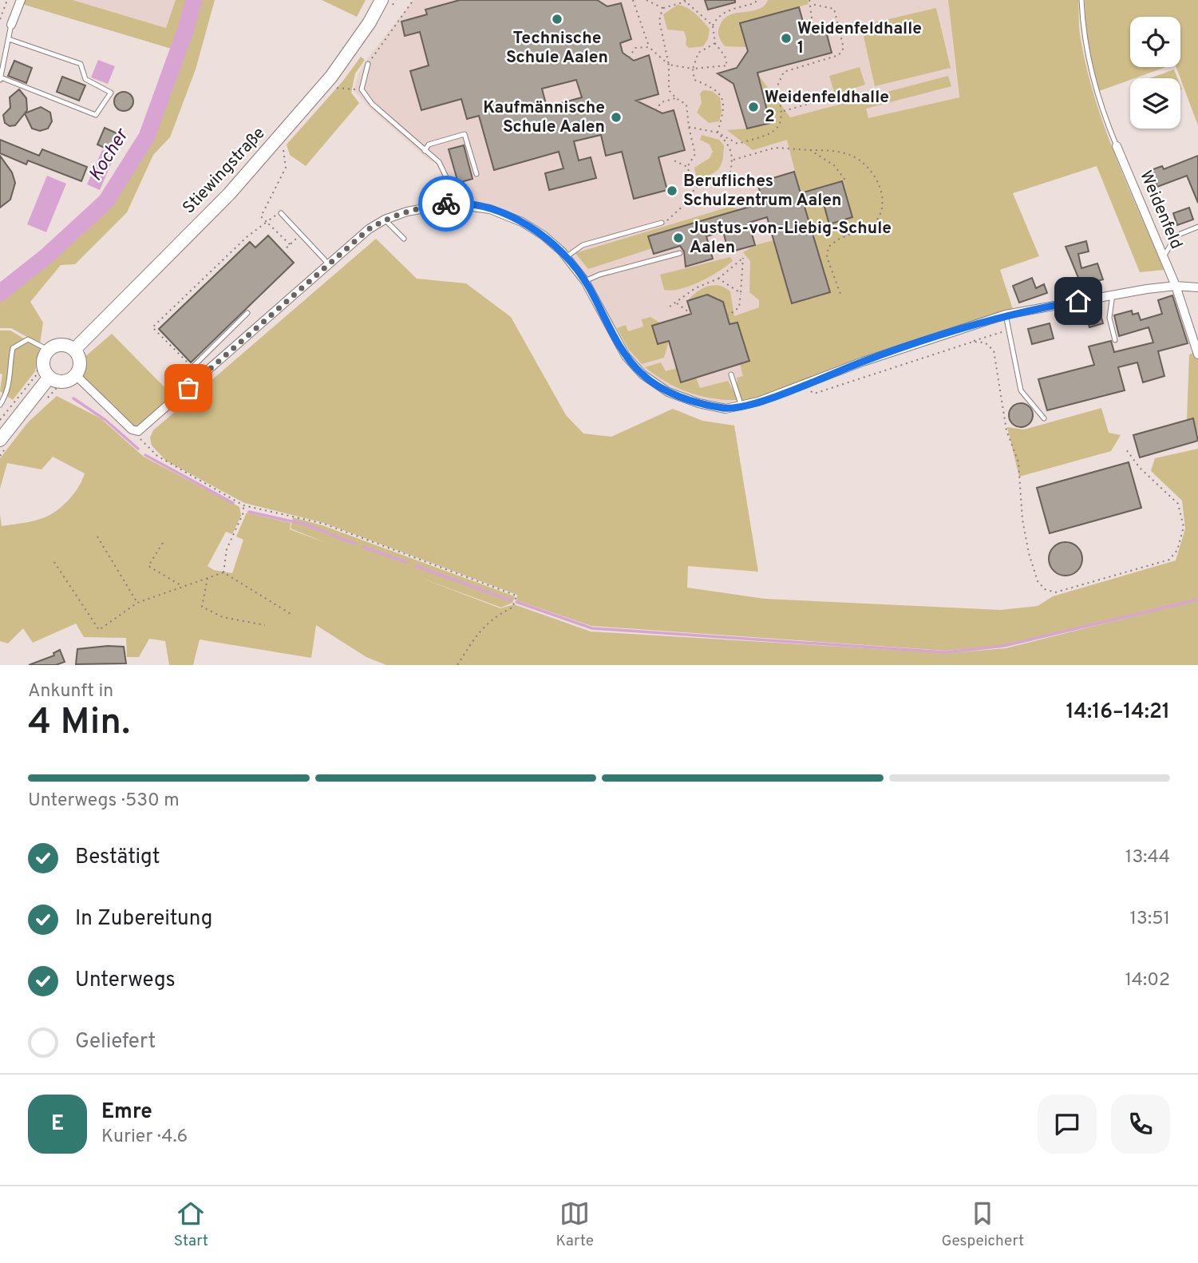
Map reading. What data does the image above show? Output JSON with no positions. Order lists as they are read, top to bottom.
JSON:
{
  "streets": {
    "main road": ["Stiewingstraße"],
    "street": ["Weidenfeld"]
  },
  "water": ["Kocher"],
  "places": [
    "Technische Schule Aalen",
    "Weidenfeldhalle 1",
    "Weidenfeldhalle 2",
    "Kaufmännische Schule Aalen",
    "Berufliches Schulzentrum Aalen",
    "Justus-von-Liebig-Schule Aalen"
  ],
  "page": {
    "heading": ["4 Min.", "Ankunft in", "14:16–14:21"],
    "panel": ["Emre", "Kurier · 4.6"],
    "bar": "Unterwegs · 530 m",
    "list": [
      ["Bestätigt", "13:44"],
      ["In Zubereitung", "13:51"],
      ["Unterwegs", "14:02"],
      "Geliefert"
    ],
    "round": "E",
    "tabs": ["Start", "Karte", "Gespeichert"]
  }
}
